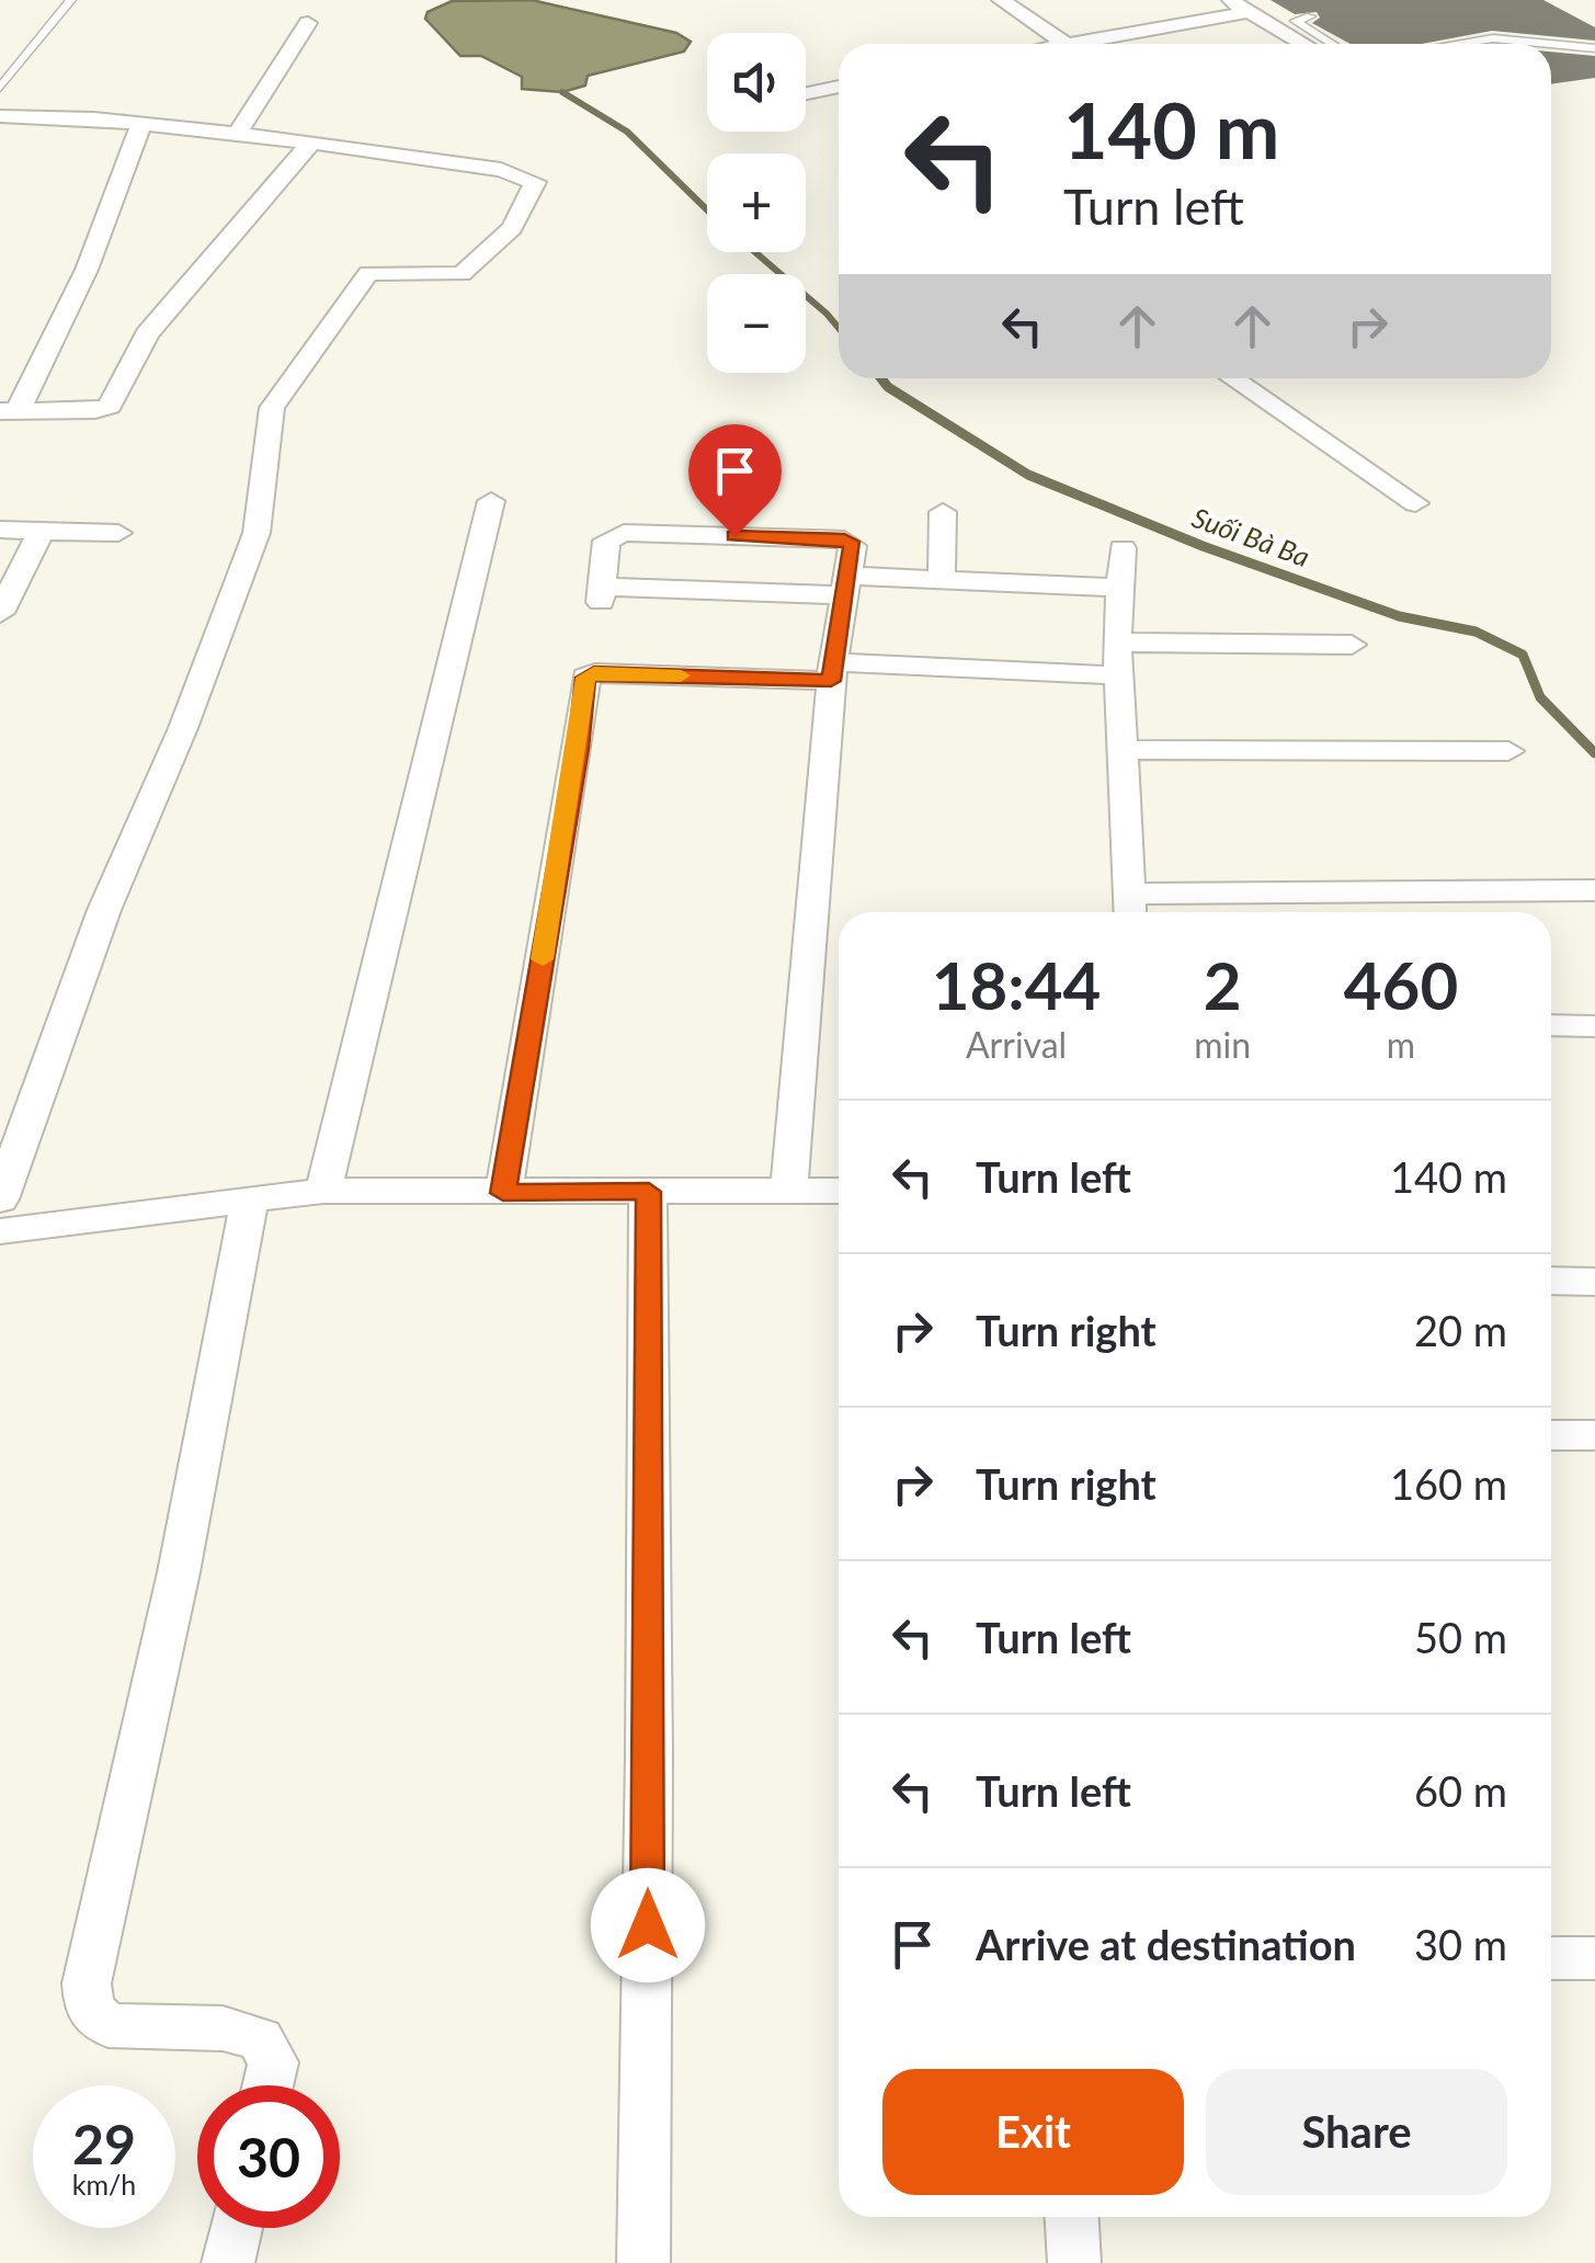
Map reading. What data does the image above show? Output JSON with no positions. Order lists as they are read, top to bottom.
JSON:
{
  "water": ["Suối Bà Ba"],
  "page": {
    "map_buttons": ["+", "−"],
    "turn": ["140 m", "Turn left"],
    "eta": [
      "18:44",
      "Arrival",
      "2",
      "min",
      "460",
      "m"
    ],
    "list": [
      {
        "name": "Turn left",
        "value": "140 m"
      },
      {
        "name": "Turn right",
        "value": "20 m"
      },
      {
        "name": "Turn right",
        "value": "160 m"
      },
      {
        "name": "Turn left",
        "value": "50 m"
      },
      {
        "name": "Turn left",
        "value": "60 m"
      },
      {
        "name": "Arrive at destination",
        "value": "30 m"
      }
    ],
    "buttons": ["Exit", "Share"],
    "speed": "29 km/h",
    "limit": "30"
  }
}
